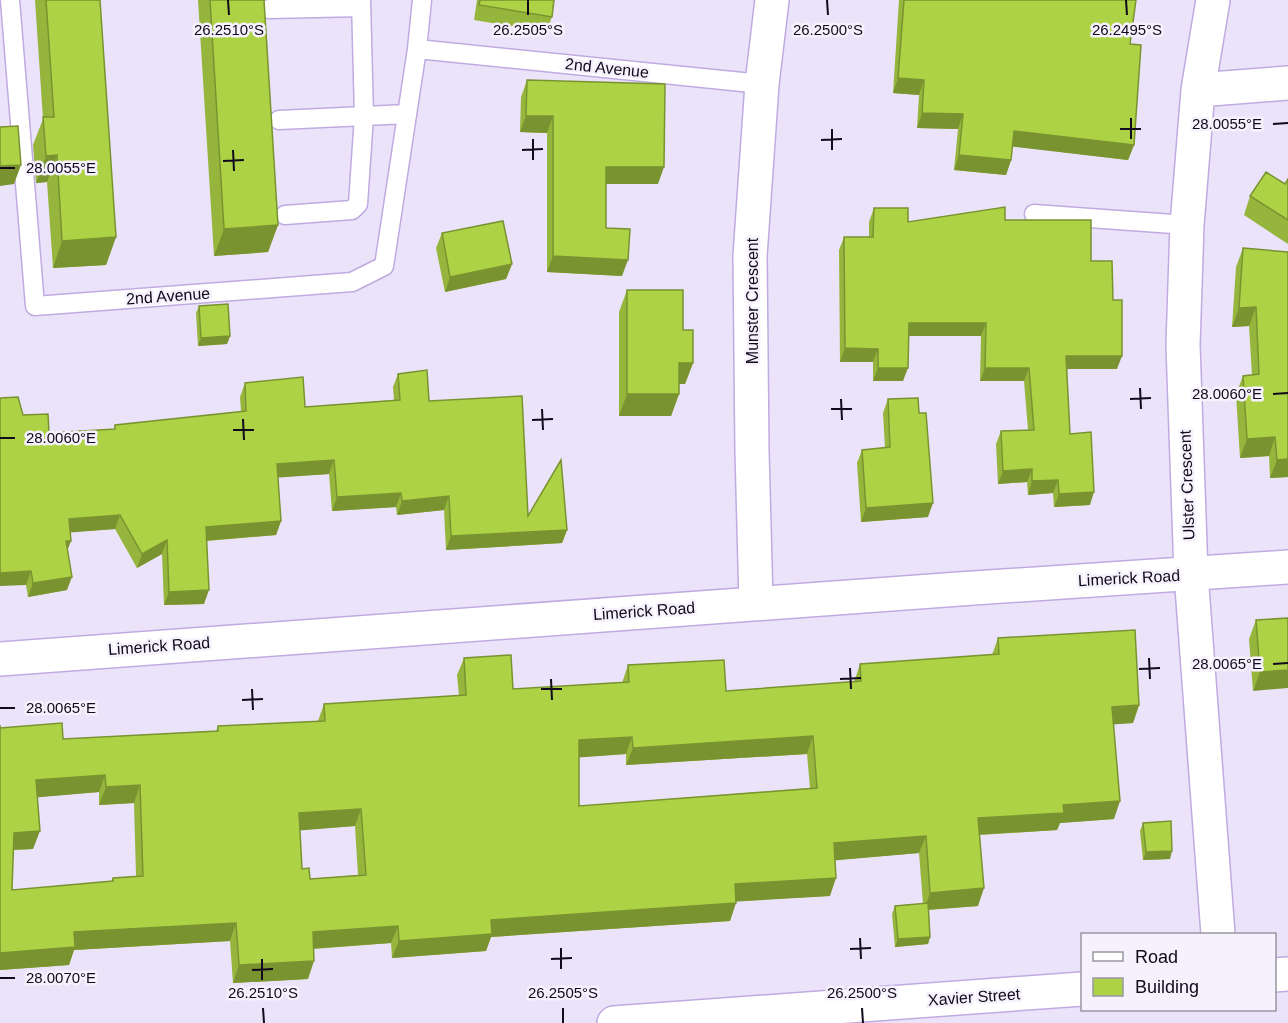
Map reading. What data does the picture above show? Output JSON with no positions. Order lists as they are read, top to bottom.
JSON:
{
  "streets": {
    "street": [
      "Munster Crescent",
      "Ulster Crescent",
      "Limerick Road",
      "Xavier Street"
    ],
    "lane": ["2nd Avenue"]
  },
  "crossings": [
    ["2nd Avenue", "Munster Crescent"],
    ["Munster Crescent", "Limerick Road"],
    ["Ulster Crescent", "Limerick Road"]
  ],
  "legend": ["Road", "Building"],
  "coordinates": [
    "26.2510°S",
    "26.2505°S",
    "26.2500°S",
    "26.2495°S",
    "28.0055°E",
    "28.0060°E",
    "28.0065°E",
    "28.0070°E"
  ]
}
